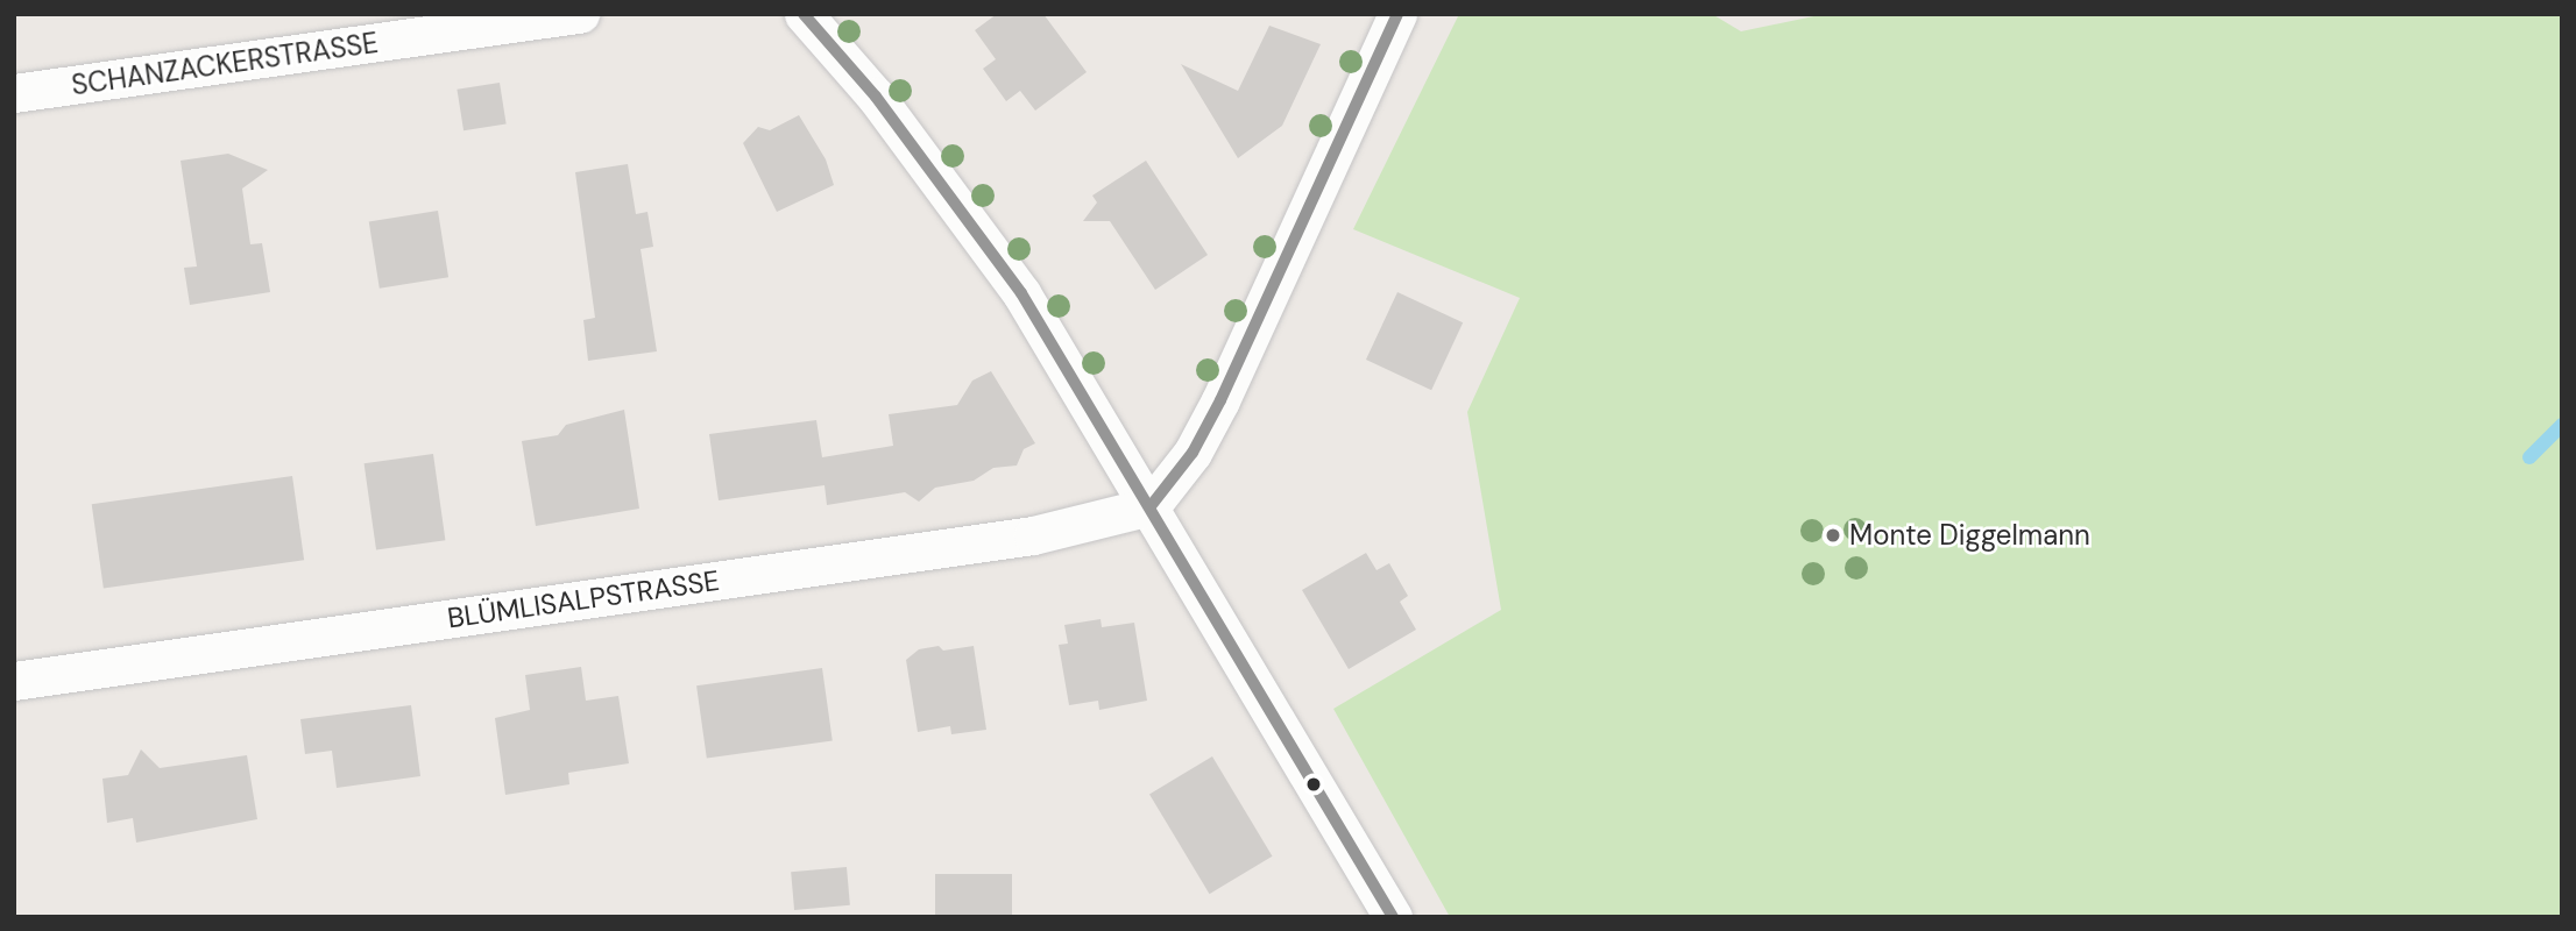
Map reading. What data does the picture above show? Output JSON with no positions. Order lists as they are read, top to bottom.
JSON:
{
  "streets": {
    "street": ["SCHANZACKERSTRASSE", "BLÜMLISALPSTRASSE"]
  },
  "places": ["Monte Diggelmann"]
}
